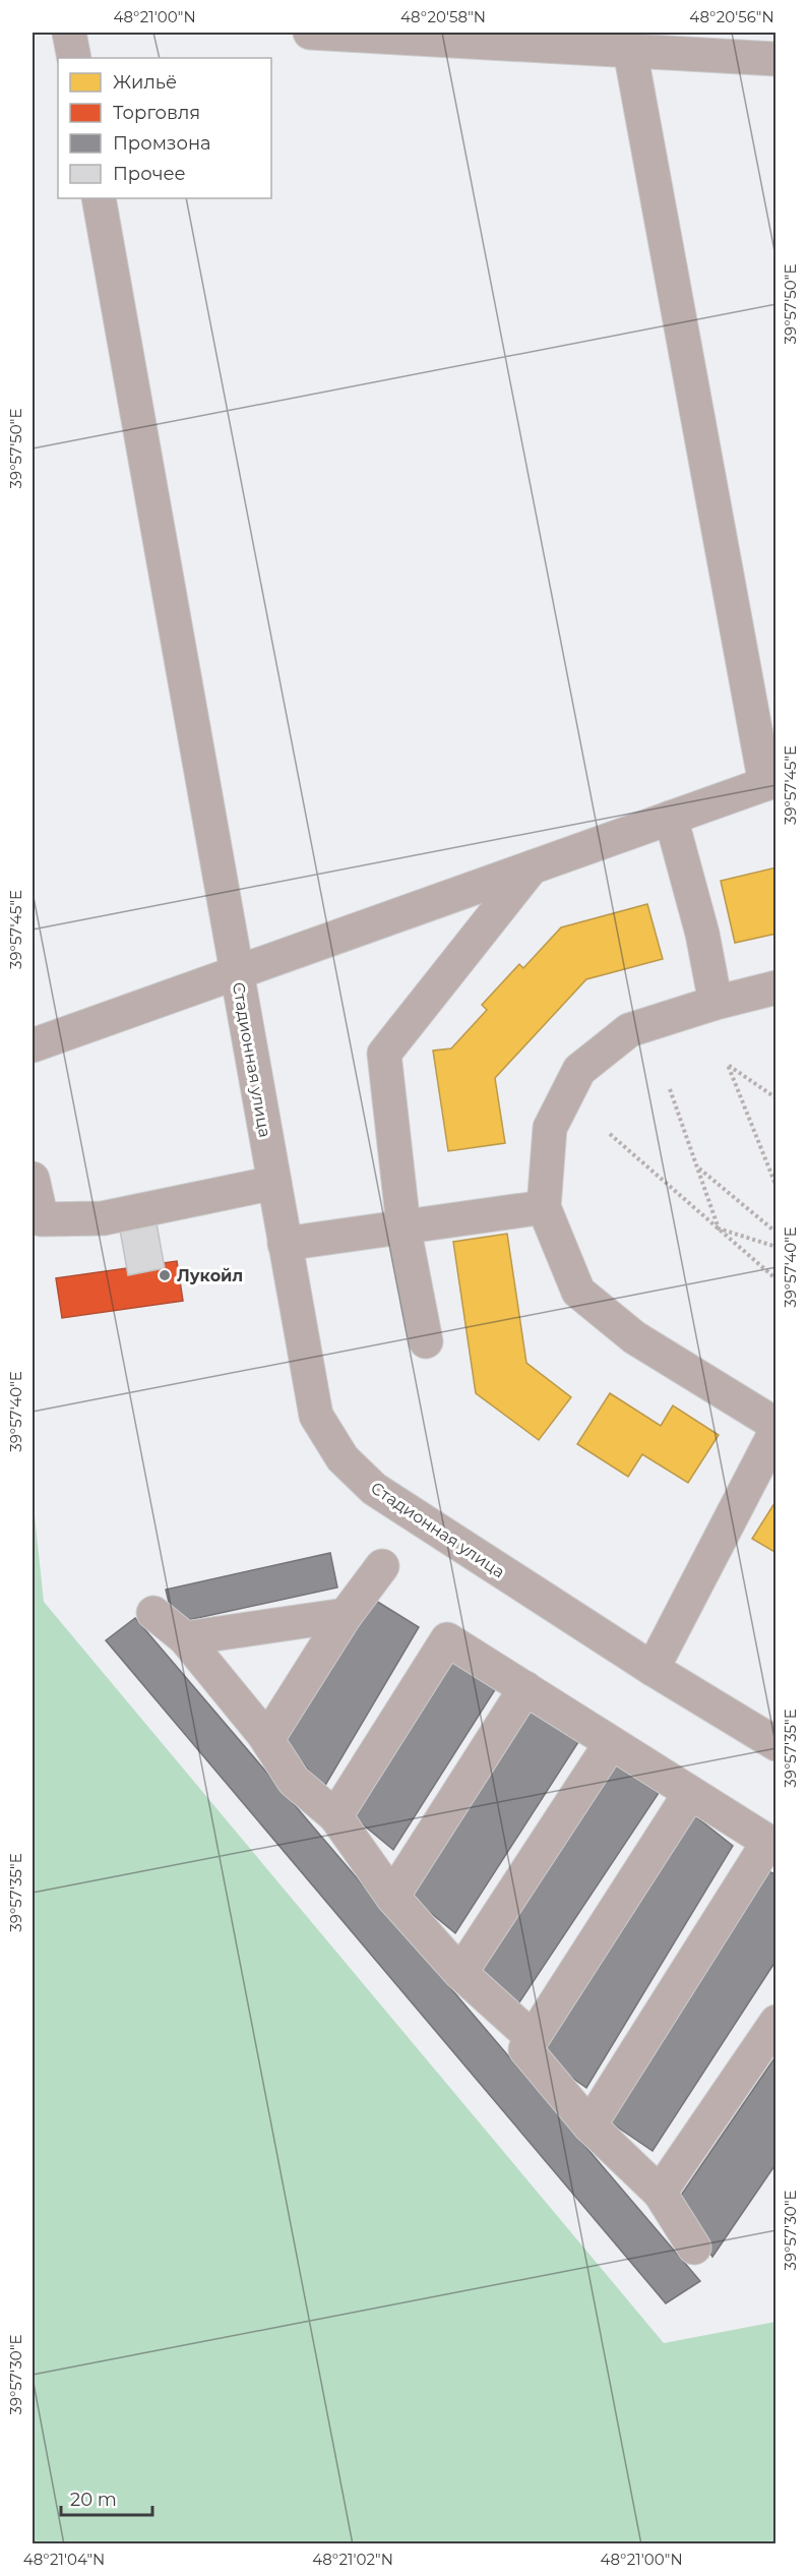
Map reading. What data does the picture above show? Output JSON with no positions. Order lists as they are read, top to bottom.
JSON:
{
  "streets": {
    "street": ["Стадионная улица"]
  },
  "places": ["Лукойл"],
  "legend": [
    "Жильё",
    "Торговля",
    "Промзона",
    "Прочее"
  ],
  "scale_bar": "20 m",
  "coordinates": [
    "48°21'00\"N",
    "48°20'58\"N",
    "48°20'56\"N",
    "39°57'50\"E",
    "39°57'45\"E",
    "39°57'40\"E",
    "39°57'35\"E",
    "39°57'30\"E",
    "48°21'04\"N",
    "48°21'02\"N"
  ]
}
